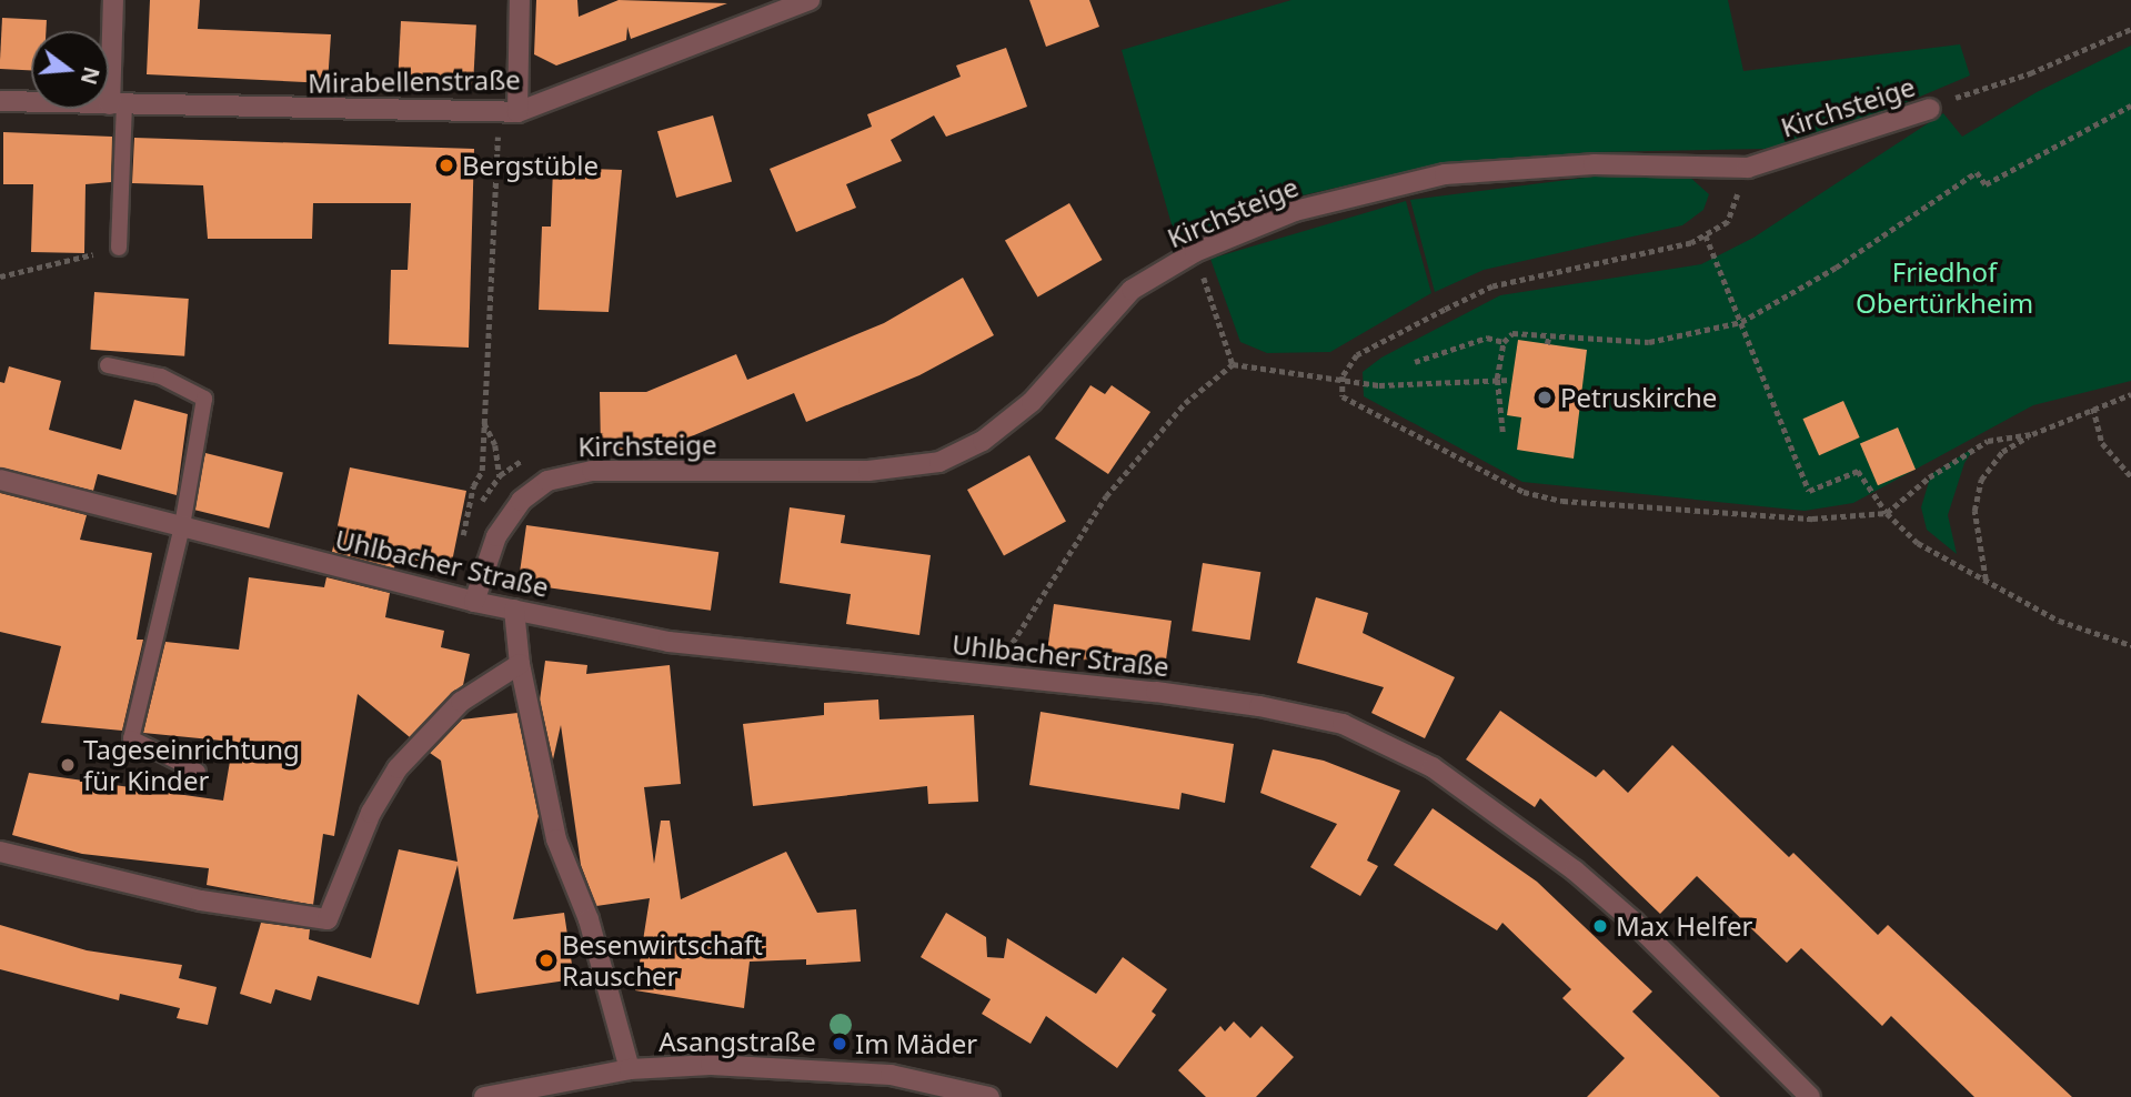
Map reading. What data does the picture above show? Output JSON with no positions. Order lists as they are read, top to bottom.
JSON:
{
  "streets": {
    "street": [
      "Mirabellenstraße",
      "Kirchsteige",
      "Uhlbacher Straße",
      "Asangstraße"
    ]
  },
  "crossings": [
    ["Kirchsteige", "Uhlbacher Straße"]
  ],
  "parks": ["Friedhof Obertürkheim"],
  "places": [
    "Bergstüble",
    "Petruskirche",
    "Tageseinrichtung für Kinder",
    "Max Helfer",
    "Besenwirtschaft Rauscher",
    "Im Mäder"
  ],
  "north": "right"
}
